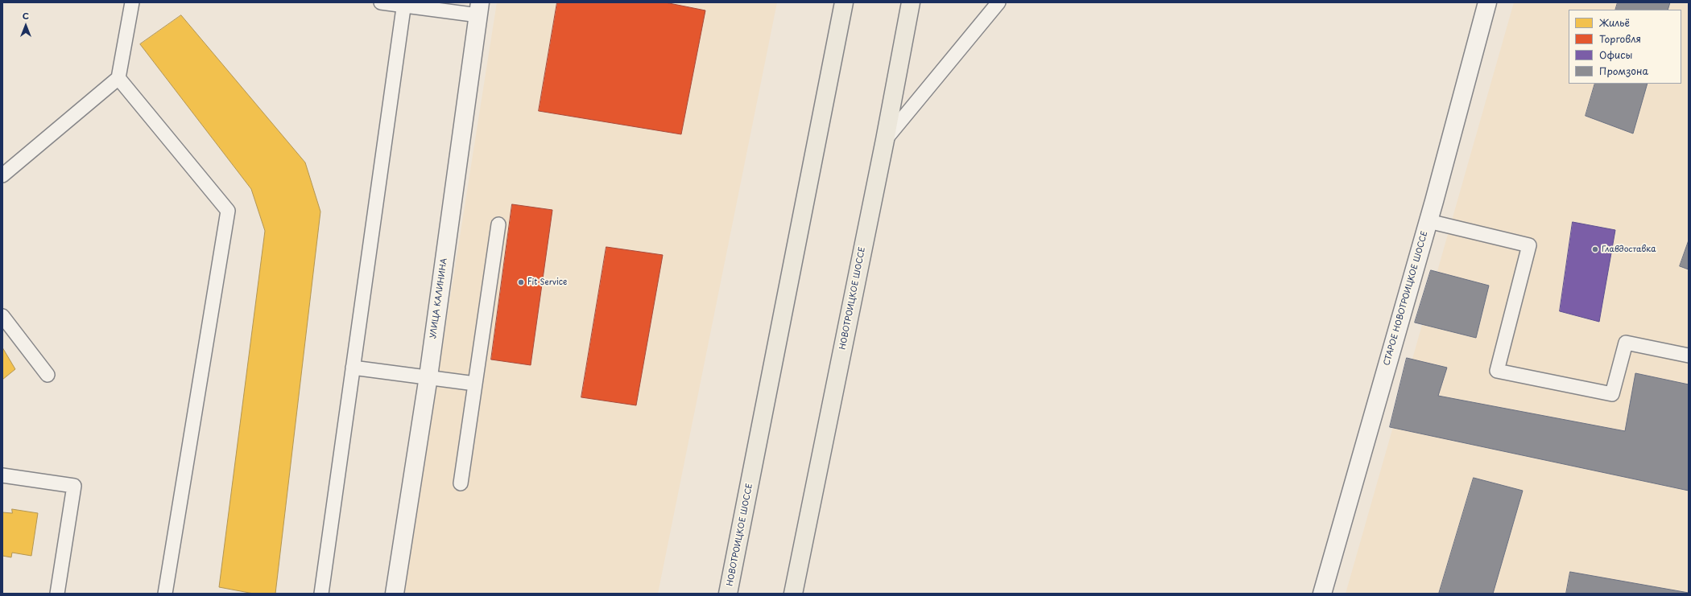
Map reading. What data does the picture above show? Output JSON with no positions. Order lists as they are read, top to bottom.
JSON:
{
  "streets": {
    "main road": ["НОВОТРОИЦКОЕ ШОССЕ"],
    "street": ["УЛИЦА КАЛИНИНА", "СТАРОЕ НОВОТРОИЦКОЕ ШОССЕ"]
  },
  "places": ["Главдоставка", "Fit Service"],
  "legend": [
    "Жильё",
    "Торговля",
    "Офисы",
    "Промзона"
  ],
  "north": "top"
}
